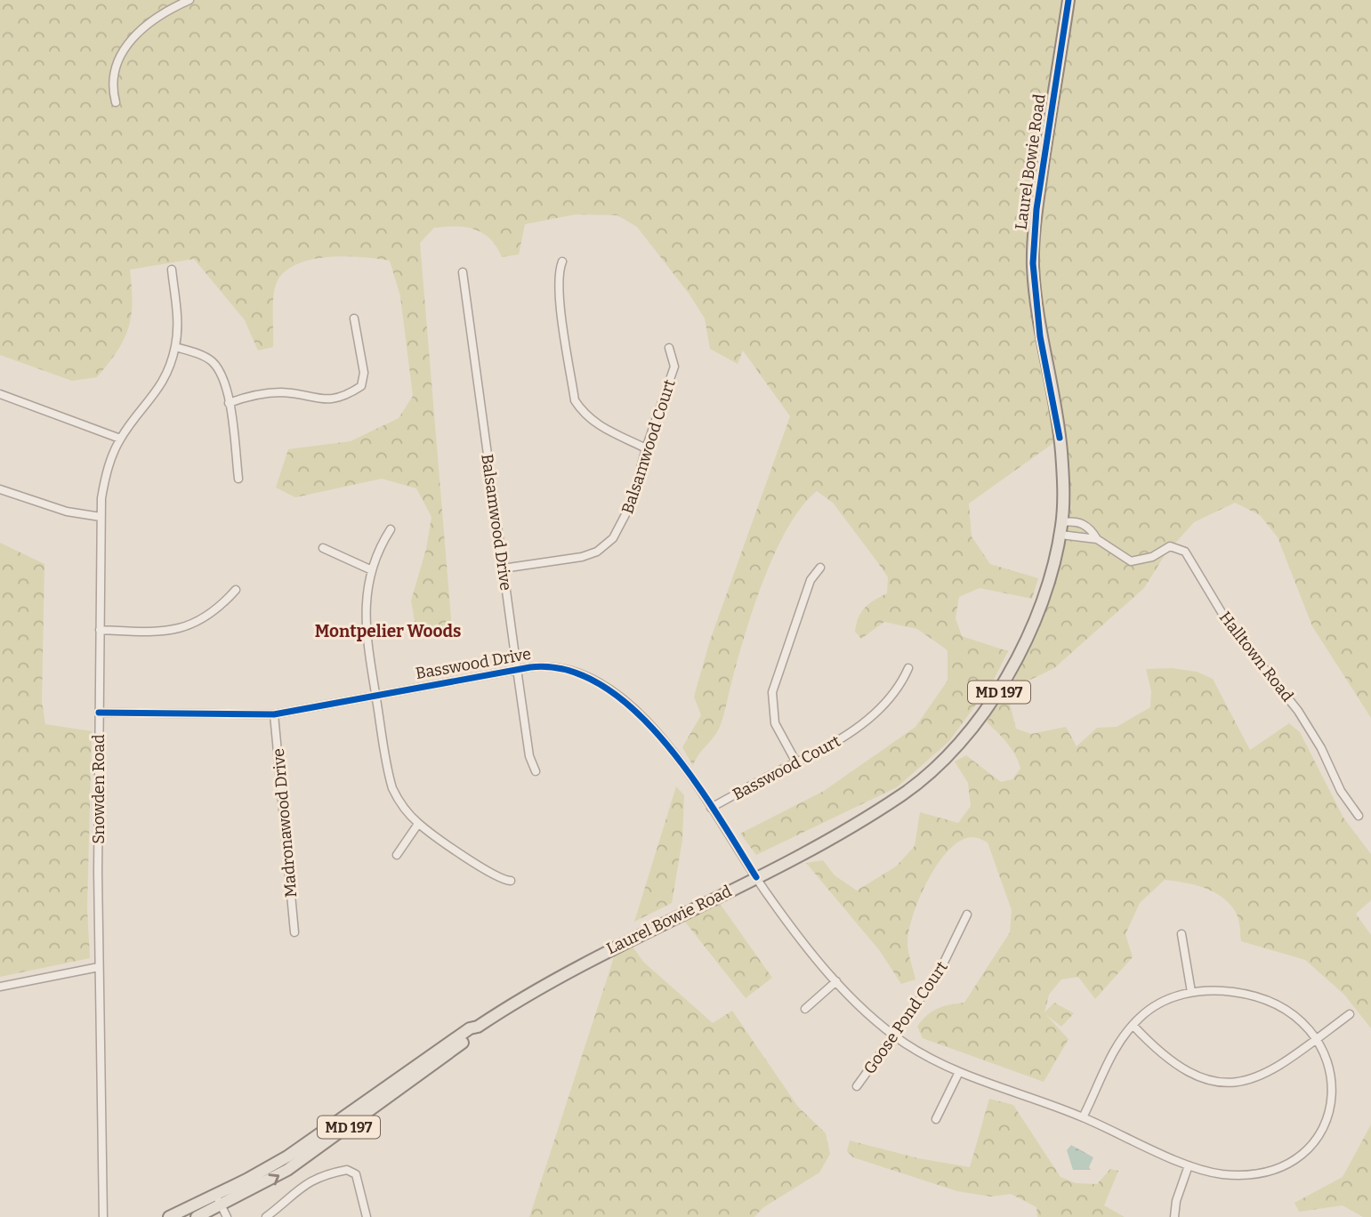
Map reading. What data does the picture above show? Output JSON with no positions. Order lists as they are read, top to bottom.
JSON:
{
  "streets": {
    "main road": ["Laurel Bowie Road", "MD 197"],
    "street": [
      "Balsamwood Court",
      "Balsamwood Drive",
      "Halltown Road",
      "Basswood Drive",
      "Basswood Court",
      "Snowden Road",
      "Madronawood Drive",
      "Goose Pond Court"
    ]
  },
  "crossings": [
    ["Laurel Bowie Road", "Halltown Road"],
    ["Laurel Bowie Road", "Basswood Drive"],
    ["Balsamwood Court", "Balsamwood Drive"],
    ["Balsamwood Drive", "Basswood Drive"],
    ["Basswood Drive", "Basswood Court"],
    ["Basswood Drive", "Snowden Road"],
    ["Basswood Drive", "Madronawood Drive"],
    ["Basswood Drive", "Goose Pond Court"]
  ],
  "districts": ["Montpelier Woods"]
}
